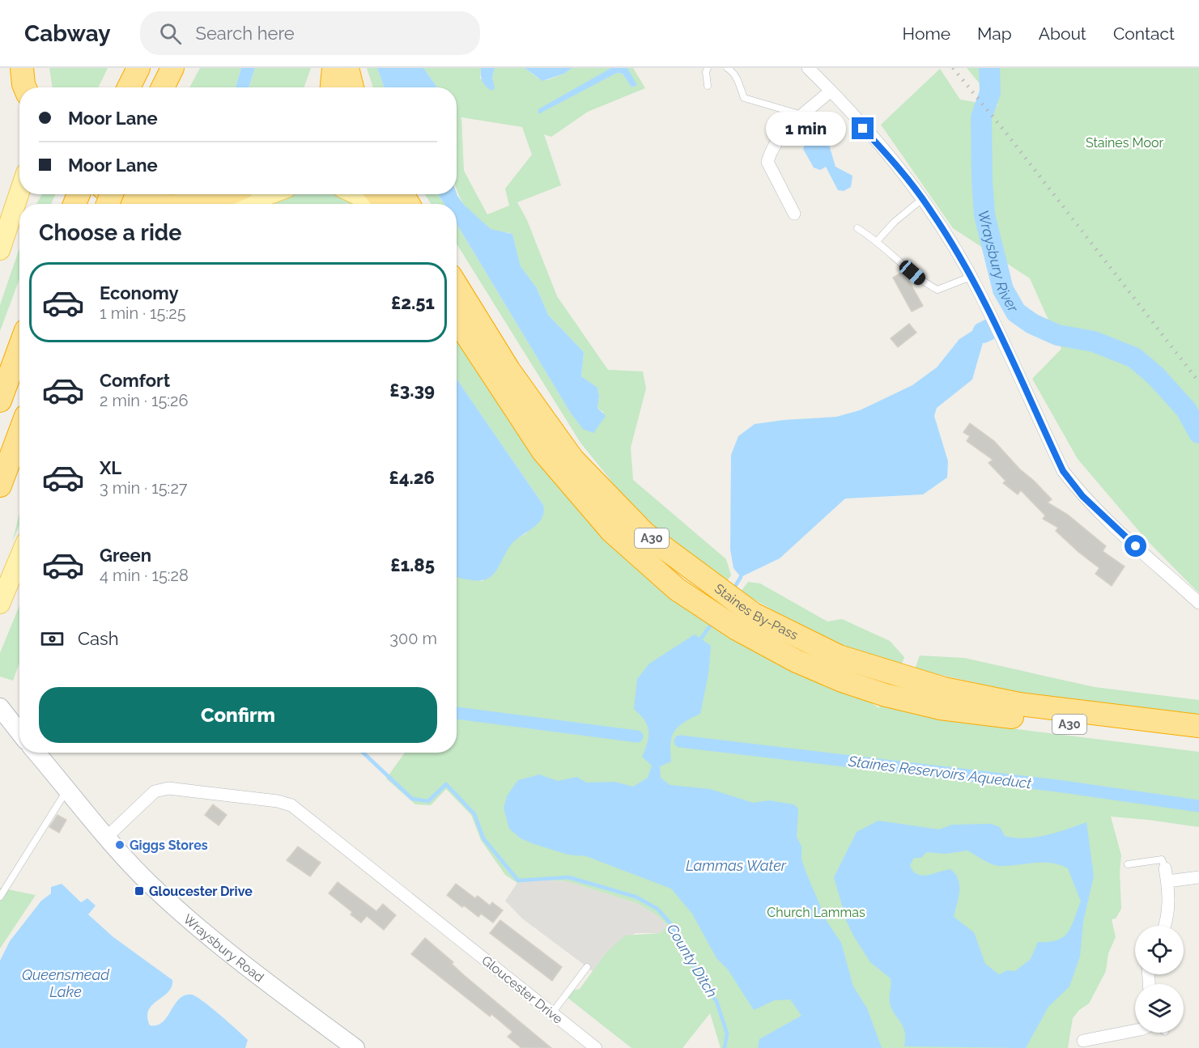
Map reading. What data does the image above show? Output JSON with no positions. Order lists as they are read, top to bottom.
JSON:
{
  "streets": {
    "highway": ["A30", "Staines By-Pass"],
    "main road": ["Wraysbury Road"],
    "street": ["Gloucester Drive"]
  },
  "crossings": [
    ["Wraysbury Road", "Gloucester Drive"]
  ],
  "water": [
    "Wraysbury River",
    "Staines Reservoirs Aqueduct",
    "Lammas Water",
    "County Ditch",
    "Queensmead Lake"
  ],
  "parks": ["Staines Moor", "Church Lammas"],
  "places": {
    "other": ["Giggs Stores"],
    "transit": ["Gloucester Drive"]
  },
  "page": {
    "header": "Cabway",
    "search": "Search here",
    "nav": [
      "Home",
      "Map",
      "About",
      "Contact"
    ],
    "banner": ["Moor Lane", "Moor Lane"],
    "bubble": "1 min",
    "heading": "Choose a ride",
    "list": [
      {
        "name": "Economy",
        "note": "1 min · 15:25",
        "value": "£2.51"
      },
      {
        "name": "Comfort",
        "note": "2 min · 15:26",
        "value": "£3.39"
      },
      {
        "name": "XL",
        "note": "3 min · 15:27",
        "value": "£4.26"
      },
      {
        "name": "Green",
        "note": "4 min · 15:28",
        "value": "£1.85"
      }
    ],
    "pay": ["Cash", "300 m"],
    "buttons": "Confirm"
  }
}
